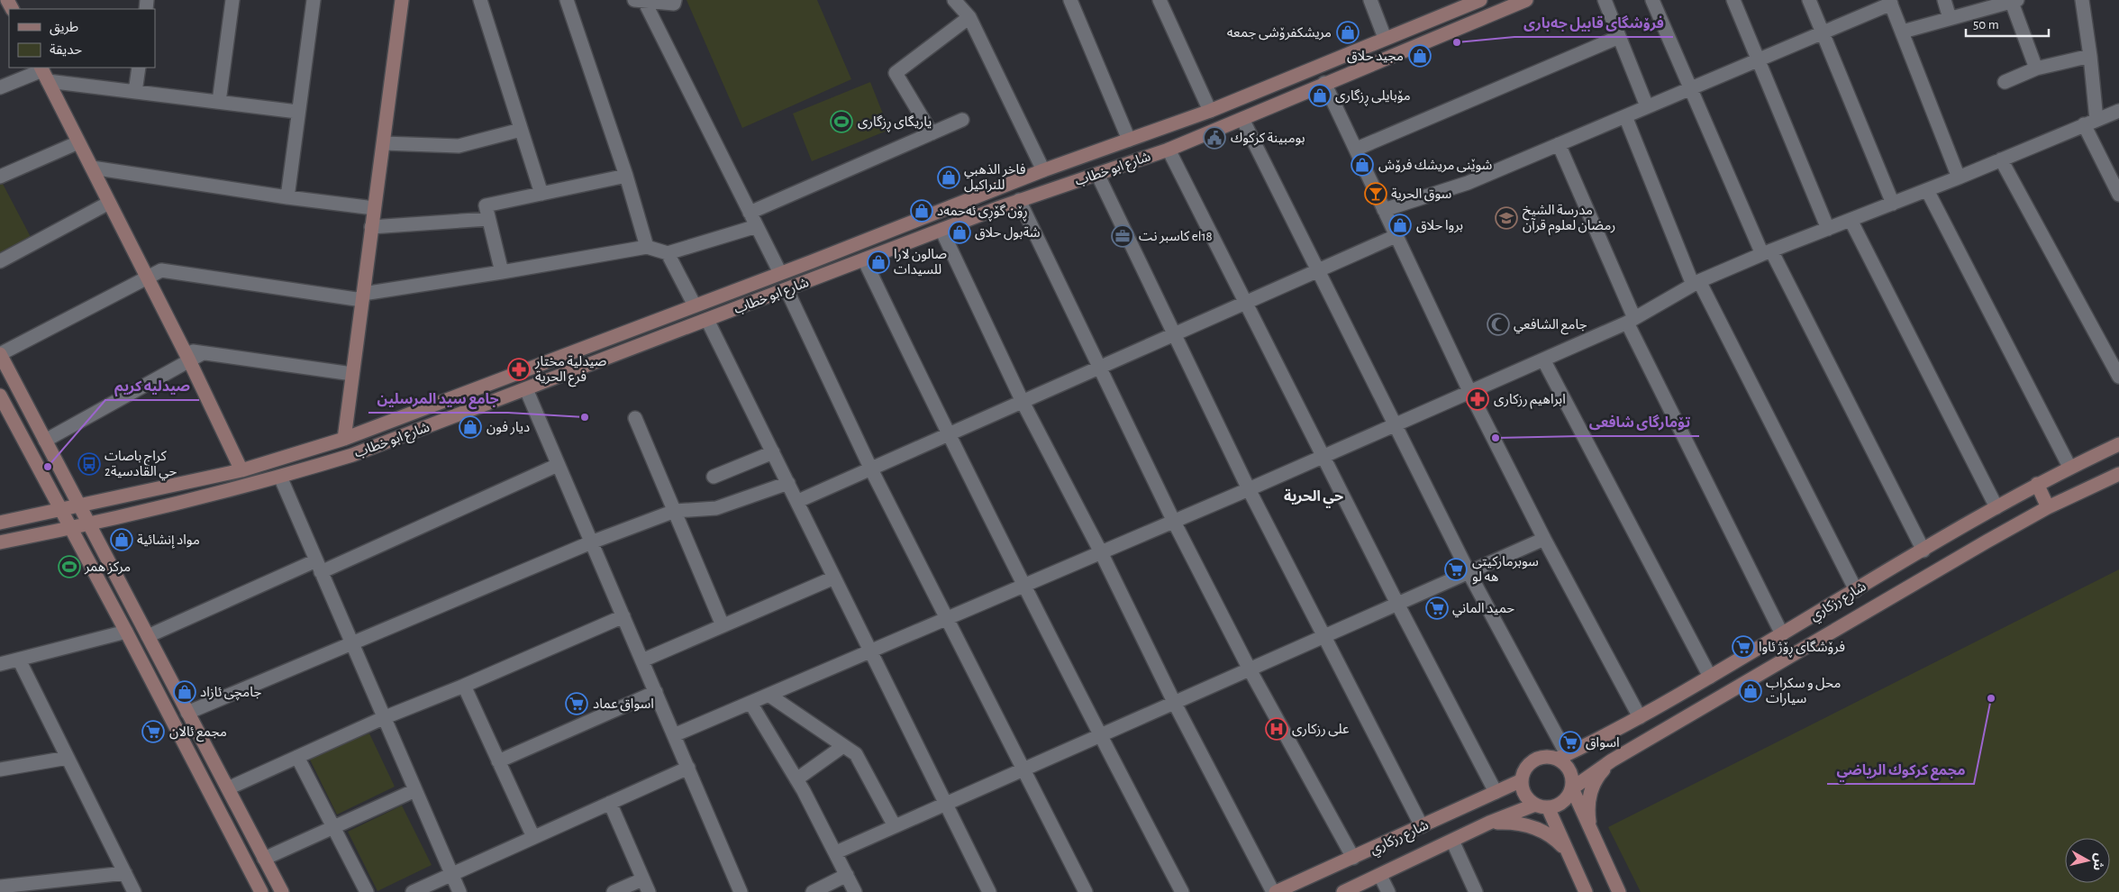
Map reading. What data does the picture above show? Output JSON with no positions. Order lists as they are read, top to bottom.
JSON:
{
  "streets": {
    "street": ["شارع ابو خطاب", "شارع رزكاري"]
  },
  "districts": ["حي الحرية"],
  "places": {
    "shop": [
      "مریشکفرۆشی جمعە",
      "مجيد حلاق",
      "مۆبایلی ڕزگاری",
      "شوێنى مريشك فرۆش",
      "فاخر الذهبي للنراكيل",
      "ڕۆن گۆڕی ئەحمەد",
      "بروا حلاق",
      "شةبول حلاق",
      "صالون لارا للسيدات",
      "ديار فون",
      "مواد إنشائية",
      "محل و سكراب سيارات",
      "جامچی ئازاد"
    ],
    "other": [
      "فرۆشگای قابیل جەباری",
      "جامع سيد المرسلين",
      "تۆمارگاى شافعى",
      "صيدليه كريم",
      "مجمع كركوك الرياضي"
    ],
    "sports": ["یاریگای ڕزگاری", "مركز همر"],
    "public building": ["بومبينة كركوك"],
    "bar": ["سوق الحرية"],
    "school or university": ["مدرسة الشيخ رمضان لعلوم قرآن"],
    "office": ["كاسبر نت el18"],
    "mosque": ["جامع الشافعي"],
    "pharmacy": ["صيدلية مختار فرع الحرية", "ابراهيم رزكارى"],
    "bus stop": ["كراج باصات حي القادسية2"],
    "supermarket": [
      "سوبرماركيتى هه لو",
      "حميد الماني",
      "فرۆشگای ڕۆژ ئاوا",
      "اسواق عماد",
      "مجمع ئالان",
      "اسواق"
    ],
    "hospital": ["على رزكارى"]
  },
  "legend": ["طريق", "حديقة"],
  "scale_bar": "50 m",
  "north": "right"
}
